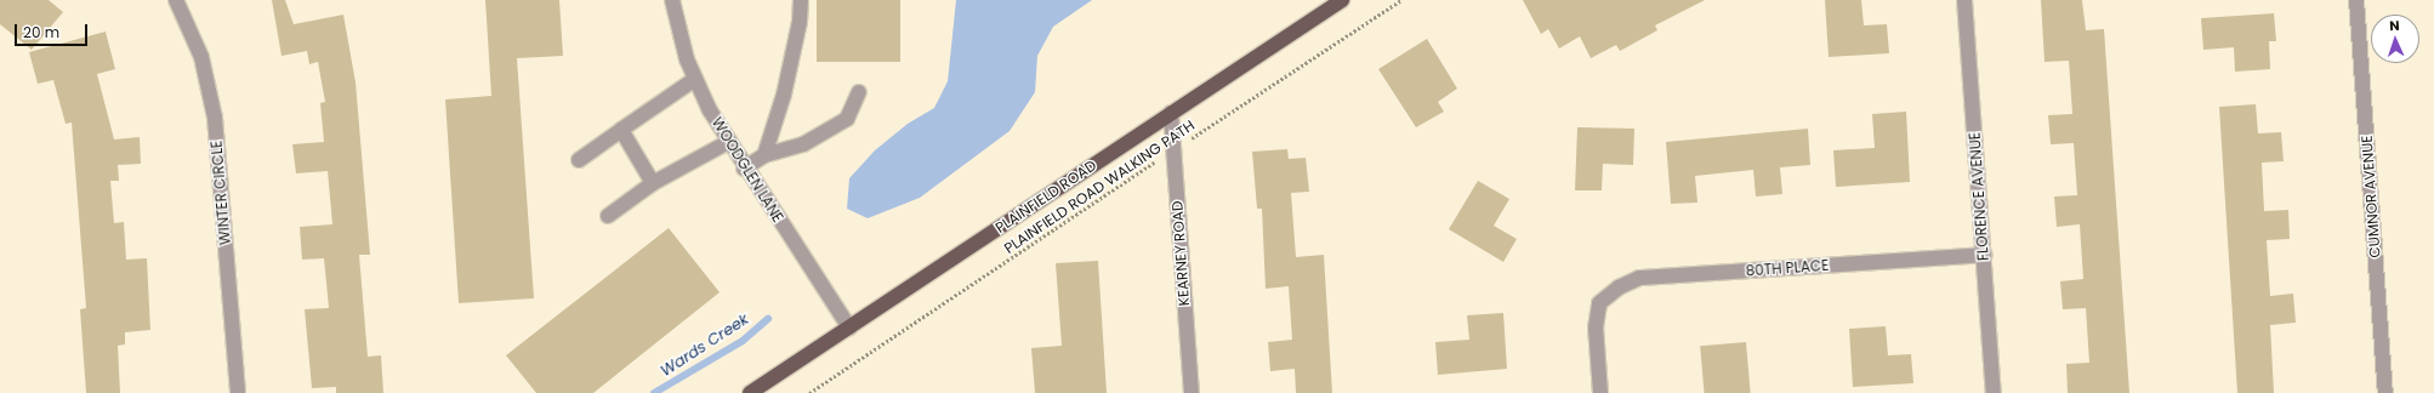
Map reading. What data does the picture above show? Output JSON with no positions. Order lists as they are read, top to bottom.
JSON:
{
  "streets": {
    "main road": ["PLAINFIELD ROAD"],
    "street": [
      "WOODGLEN LANE",
      "WINTER CIRCLE",
      "FLORENCE AVENUE",
      "CUMNOR AVENUE",
      "KEARNEY ROAD",
      "80TH PLACE"
    ],
    "path": ["PLAINFIELD ROAD WALKING PATH"]
  },
  "crossings": [
    ["WOODGLEN LANE", "PLAINFIELD ROAD"],
    ["PLAINFIELD ROAD WALKING PATH", "KEARNEY ROAD"],
    ["PLAINFIELD ROAD", "KEARNEY ROAD"],
    ["FLORENCE AVENUE", "80TH PLACE"]
  ],
  "water": ["Wards Creek"],
  "scale_bar": "20 m",
  "north": "top"
}
